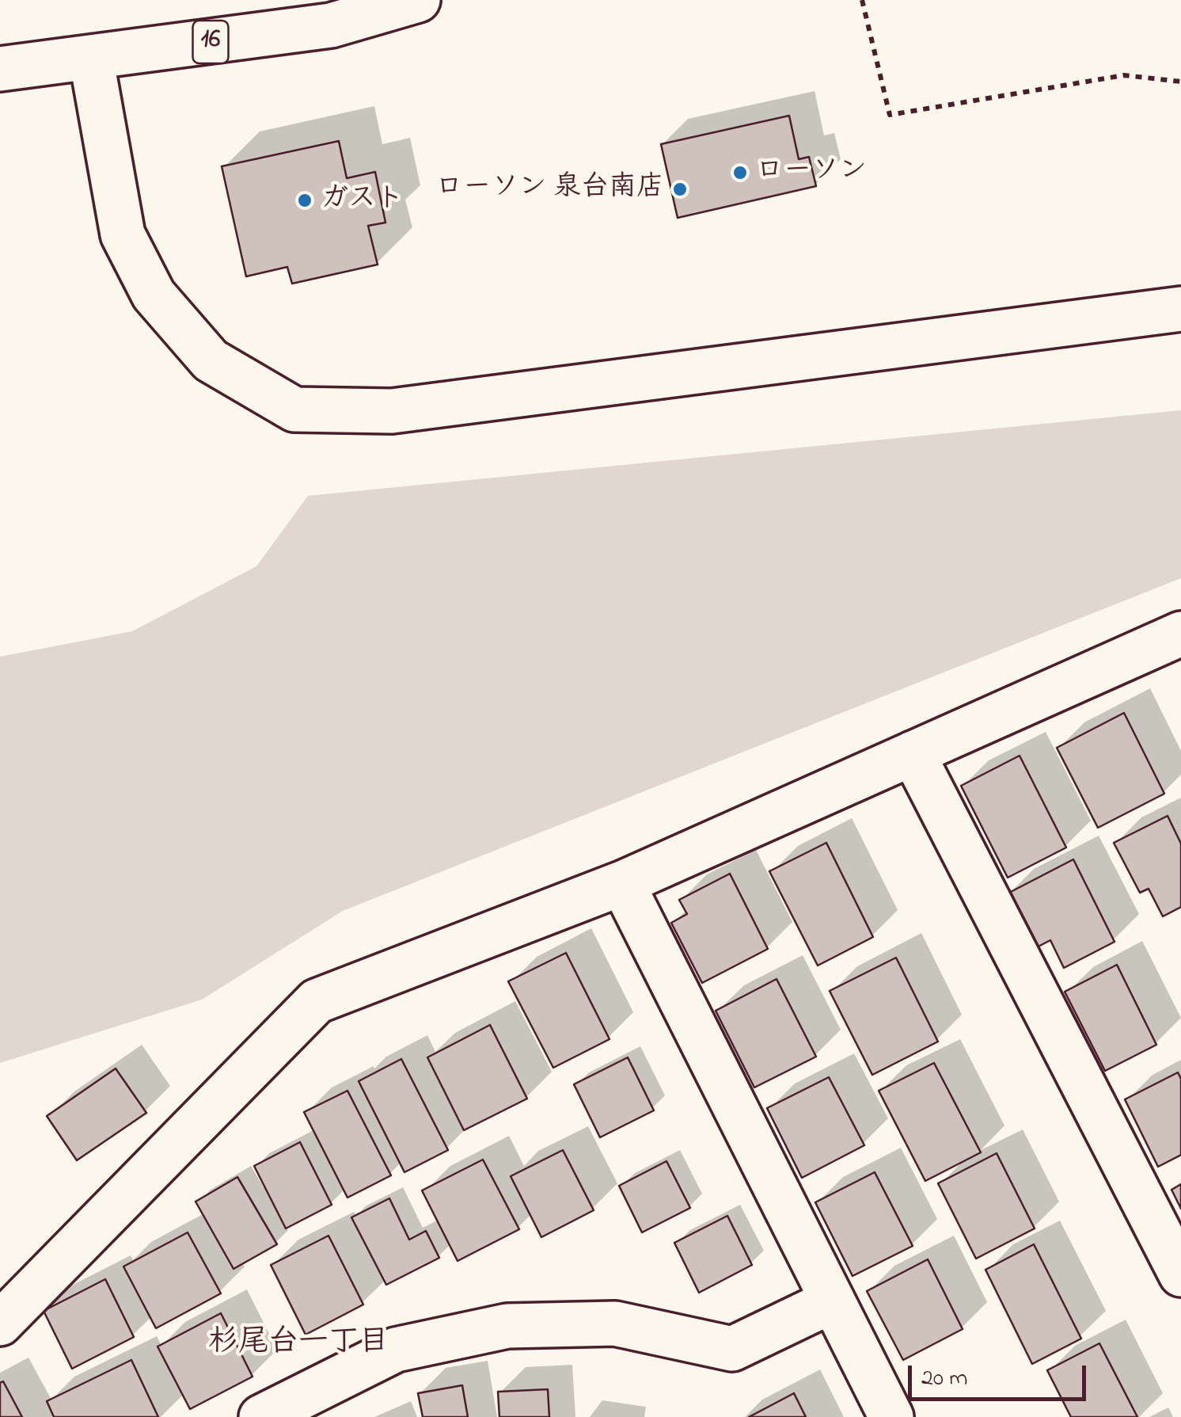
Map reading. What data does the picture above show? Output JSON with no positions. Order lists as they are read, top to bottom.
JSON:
{
  "streets": {
    "street": ["16"]
  },
  "districts": ["杉尾台一丁目"],
  "places": ["ローソン", "ローソン 泉台南店", "ガスト"],
  "scale_bar": "20 m"
}
